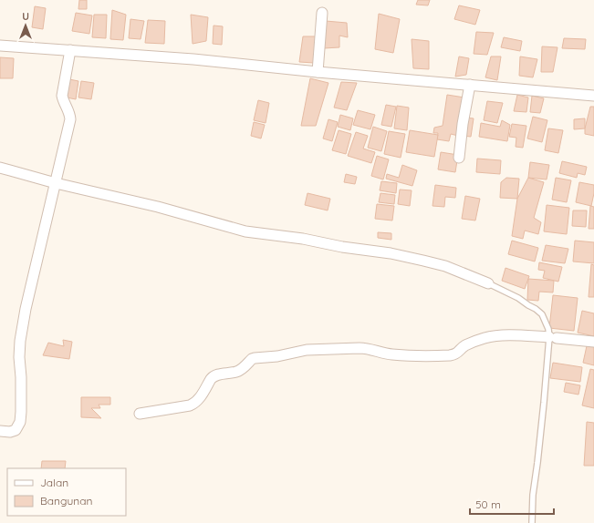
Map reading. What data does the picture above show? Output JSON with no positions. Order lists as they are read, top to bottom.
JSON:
{
  "legend": ["Jalan", "Bangunan"],
  "scale_bar": "50 m",
  "north": "top"
}
